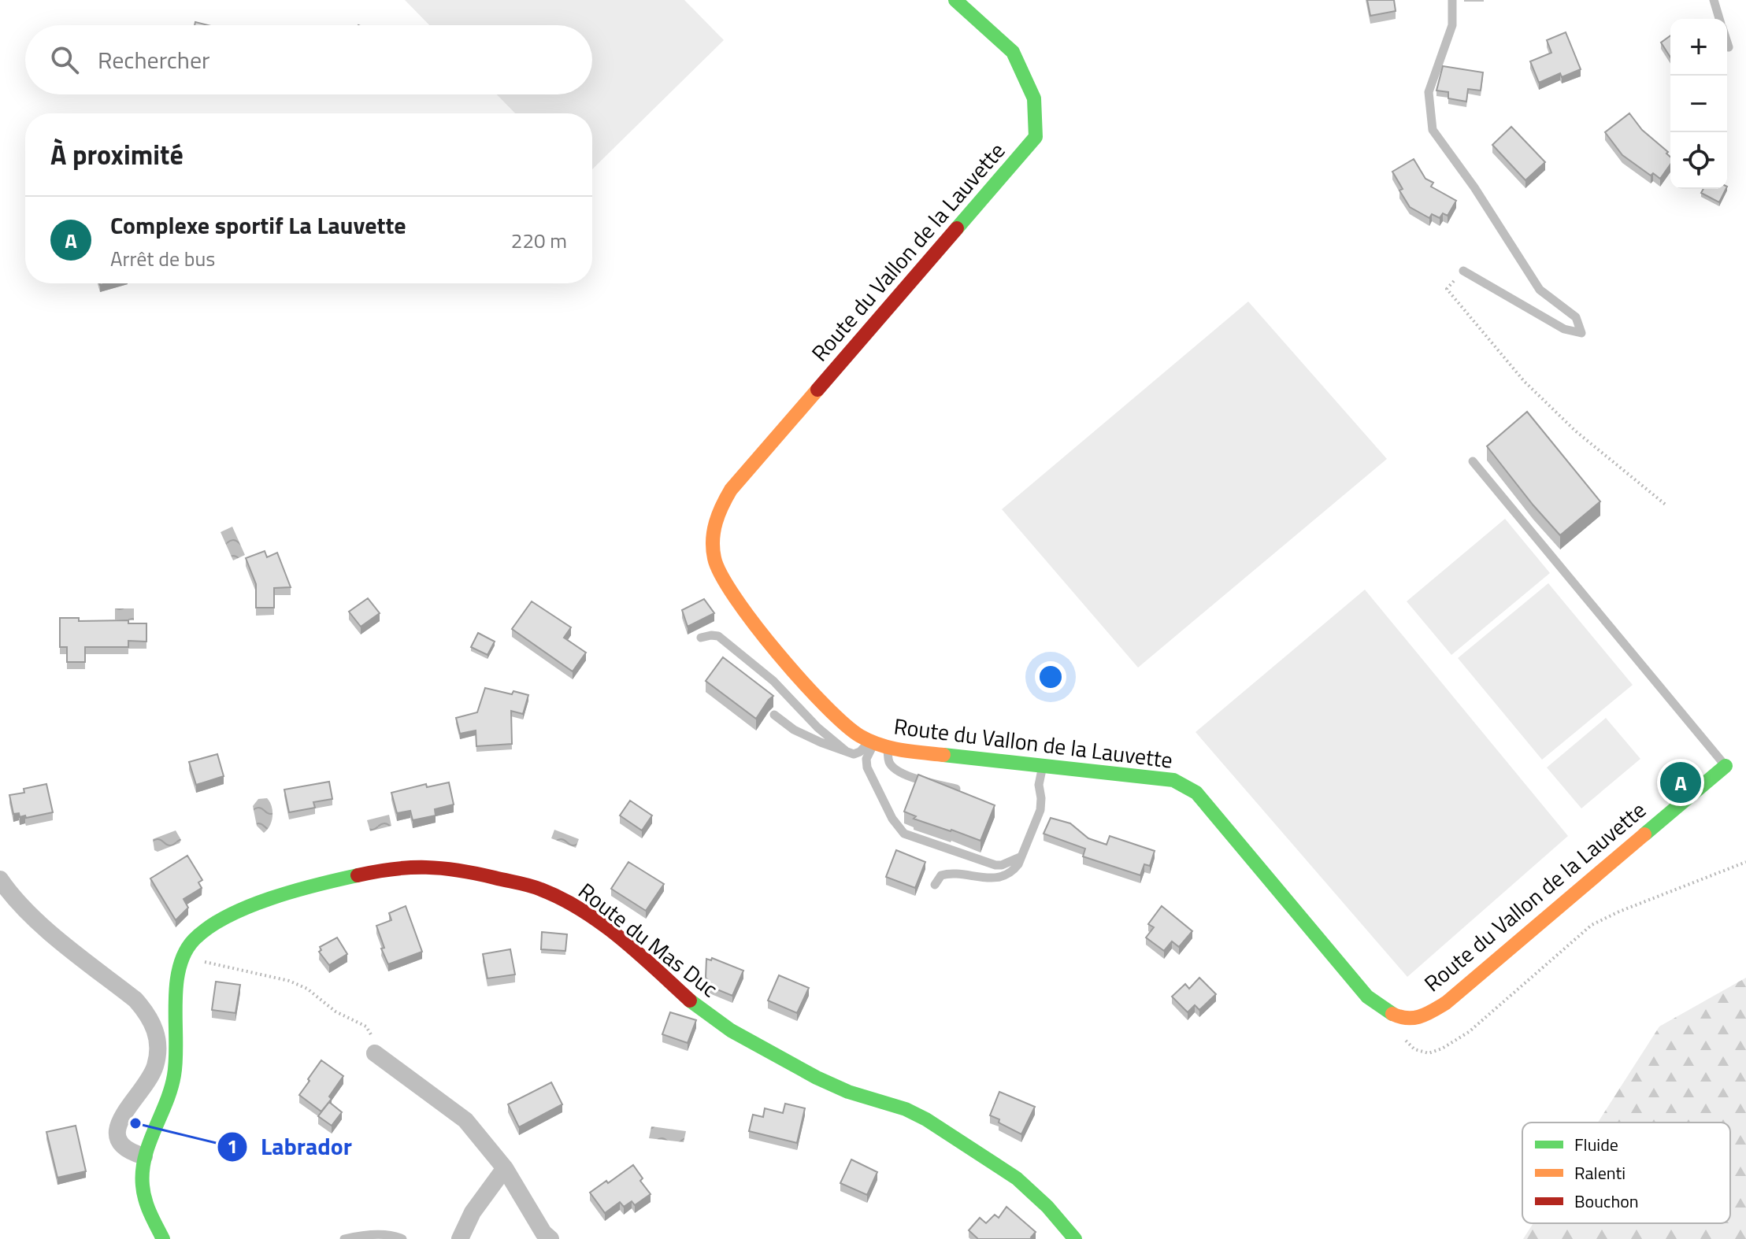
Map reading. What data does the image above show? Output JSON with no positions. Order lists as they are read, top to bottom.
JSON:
{
  "streets": {
    "street": ["Route du Vallon de la Lauvette", "Route du Mas Duc"]
  },
  "places": ["Labrador"],
  "legend": ["Fluide", "Ralenti", "Bouchon"],
  "page": {
    "map_buttons": ["+", "−"],
    "search": "Rechercher",
    "heading": "À proximité",
    "list": [
      {
        "mark": "A",
        "name": "Complexe sportif La Lauvette",
        "note": "Arrêt de bus",
        "value": "220 m"
      }
    ],
    "pins": "A"
  }
}
